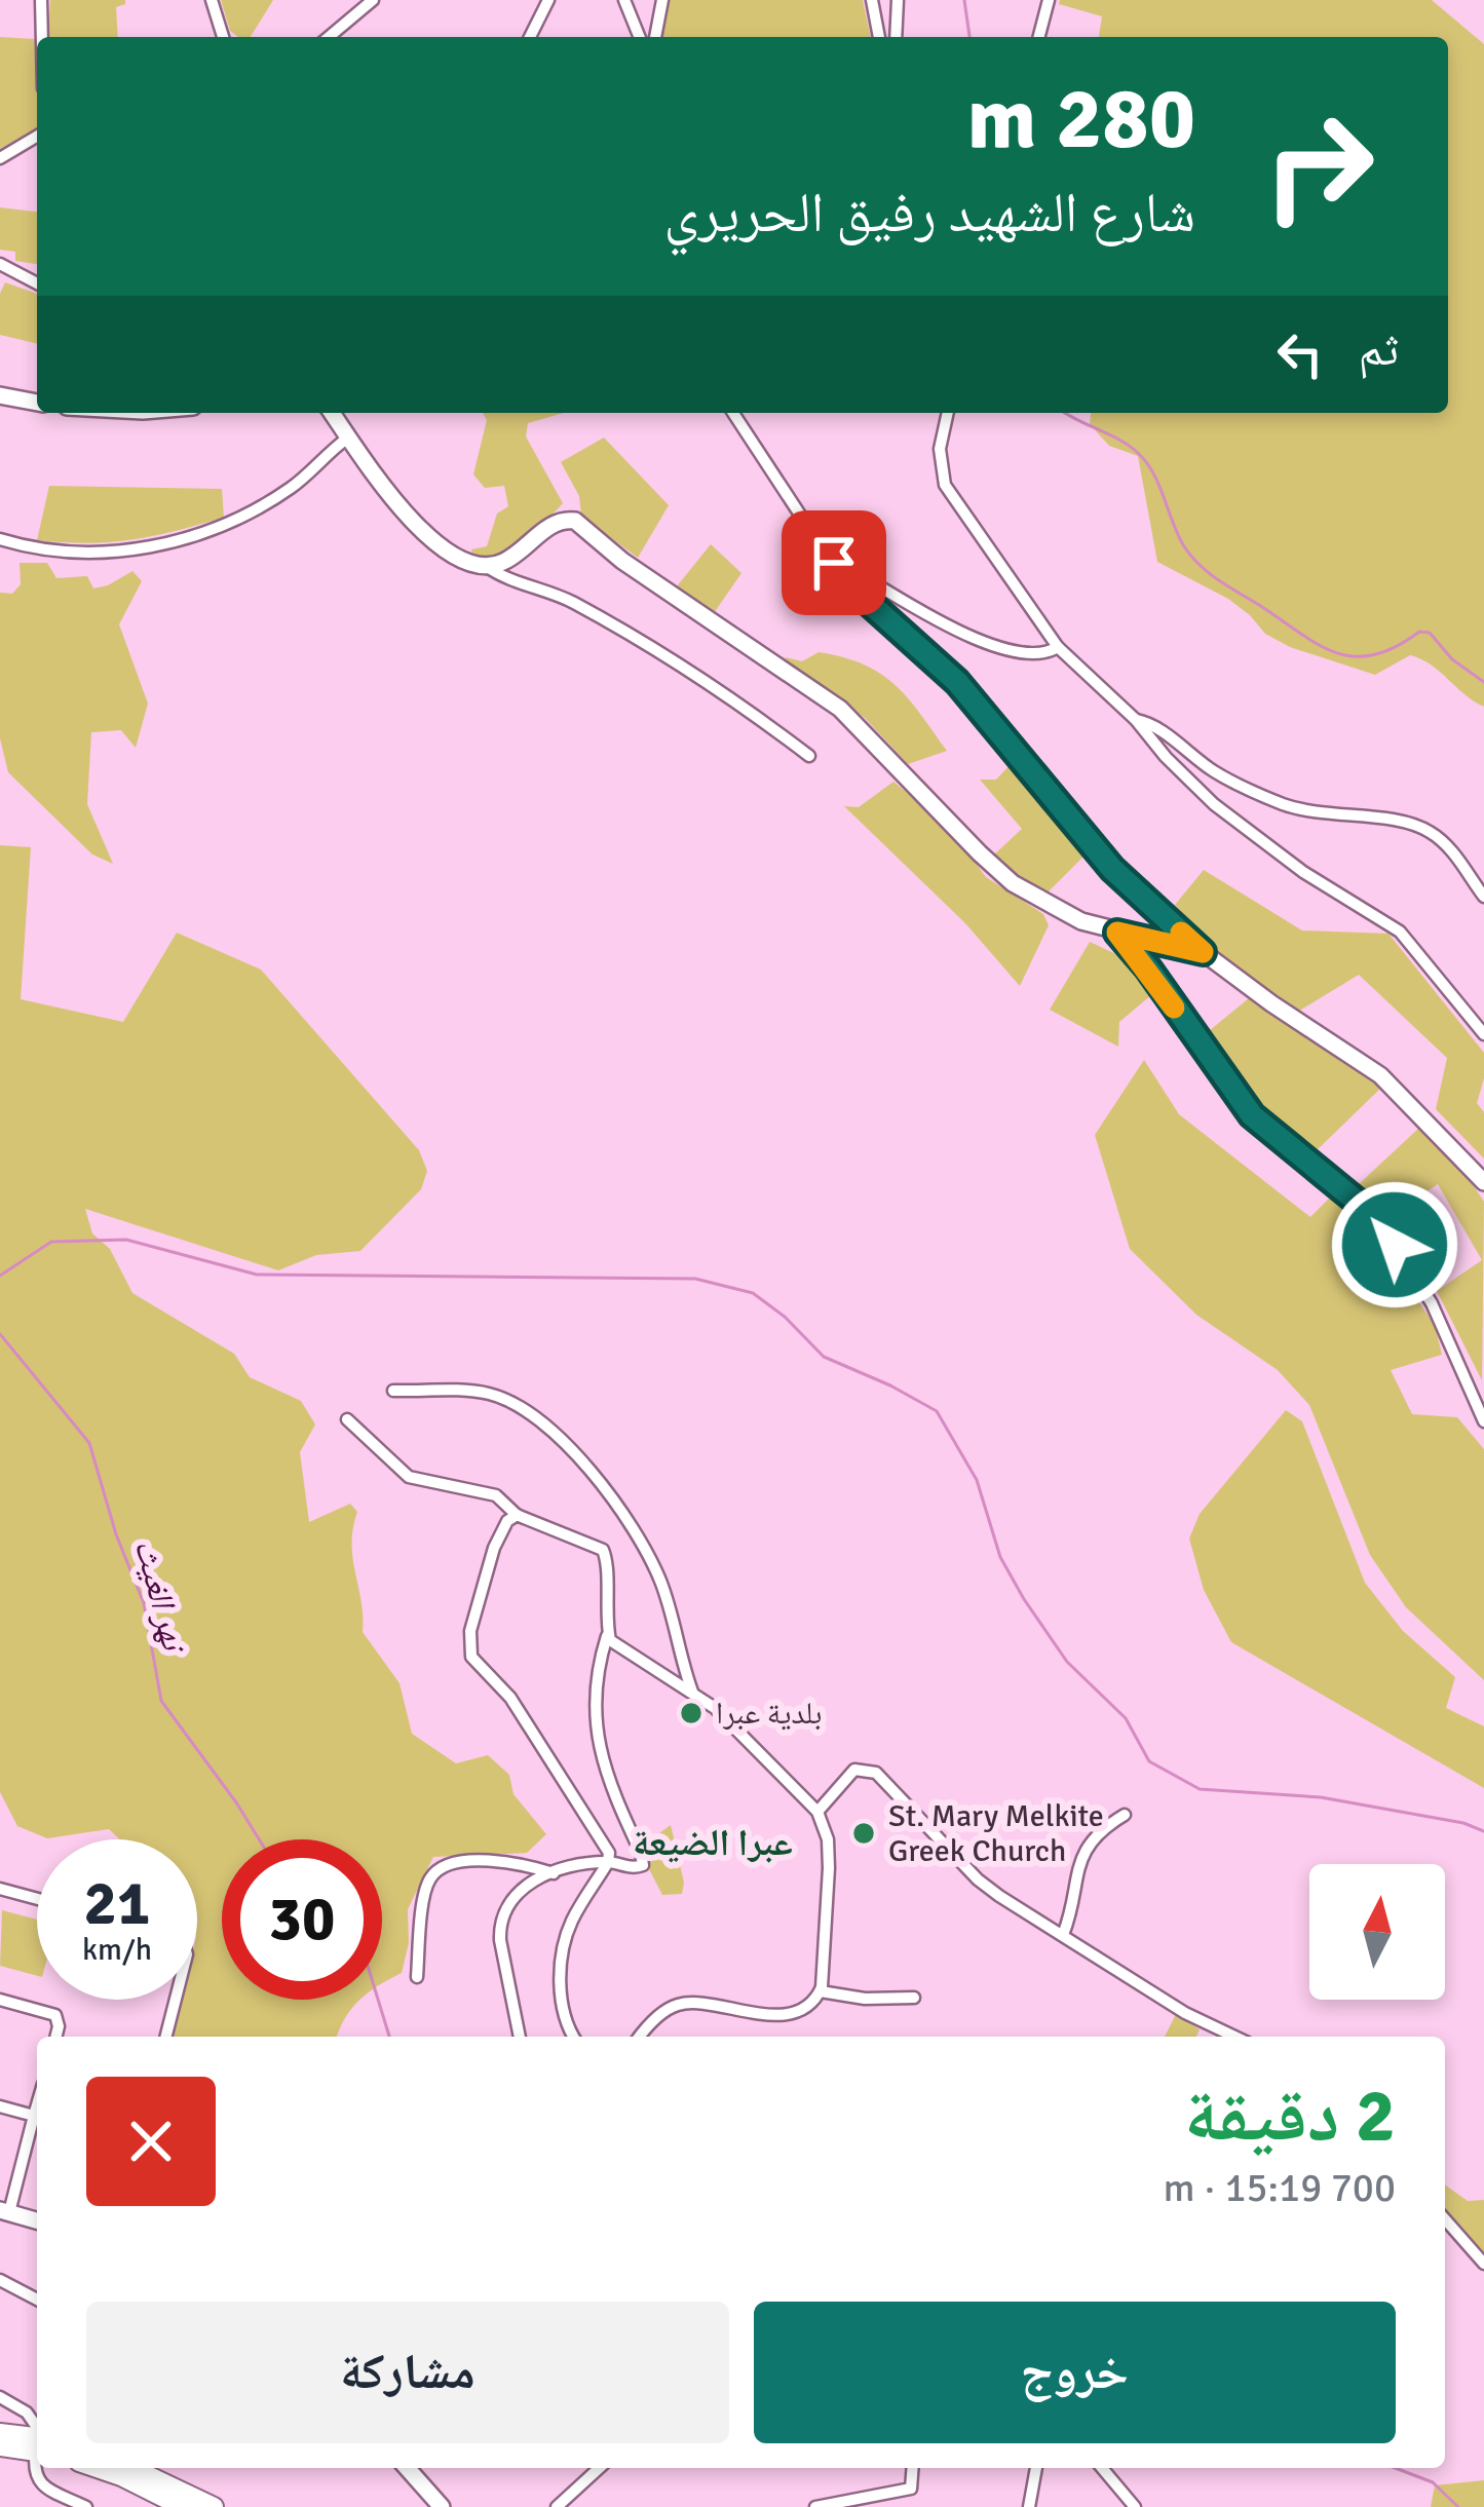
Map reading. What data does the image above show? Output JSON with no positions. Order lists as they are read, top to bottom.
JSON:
{
  "districts": ["عبرا الضيعة"],
  "water": ["نهر الغيث"],
  "places": ["بلدية عبرا", "St. Mary Melkite Greek Church"],
  "north": "top",
  "page": {
    "turn": ["280 m", "شارع الشهيد رفيق الحريري"],
    "then": "ثم",
    "speed": "21 km/h",
    "limit": "30",
    "heading": ["2 دقيقة", "700 m · 15:19"],
    "buttons": ["خروج", "مشاركة"]
  }
}
